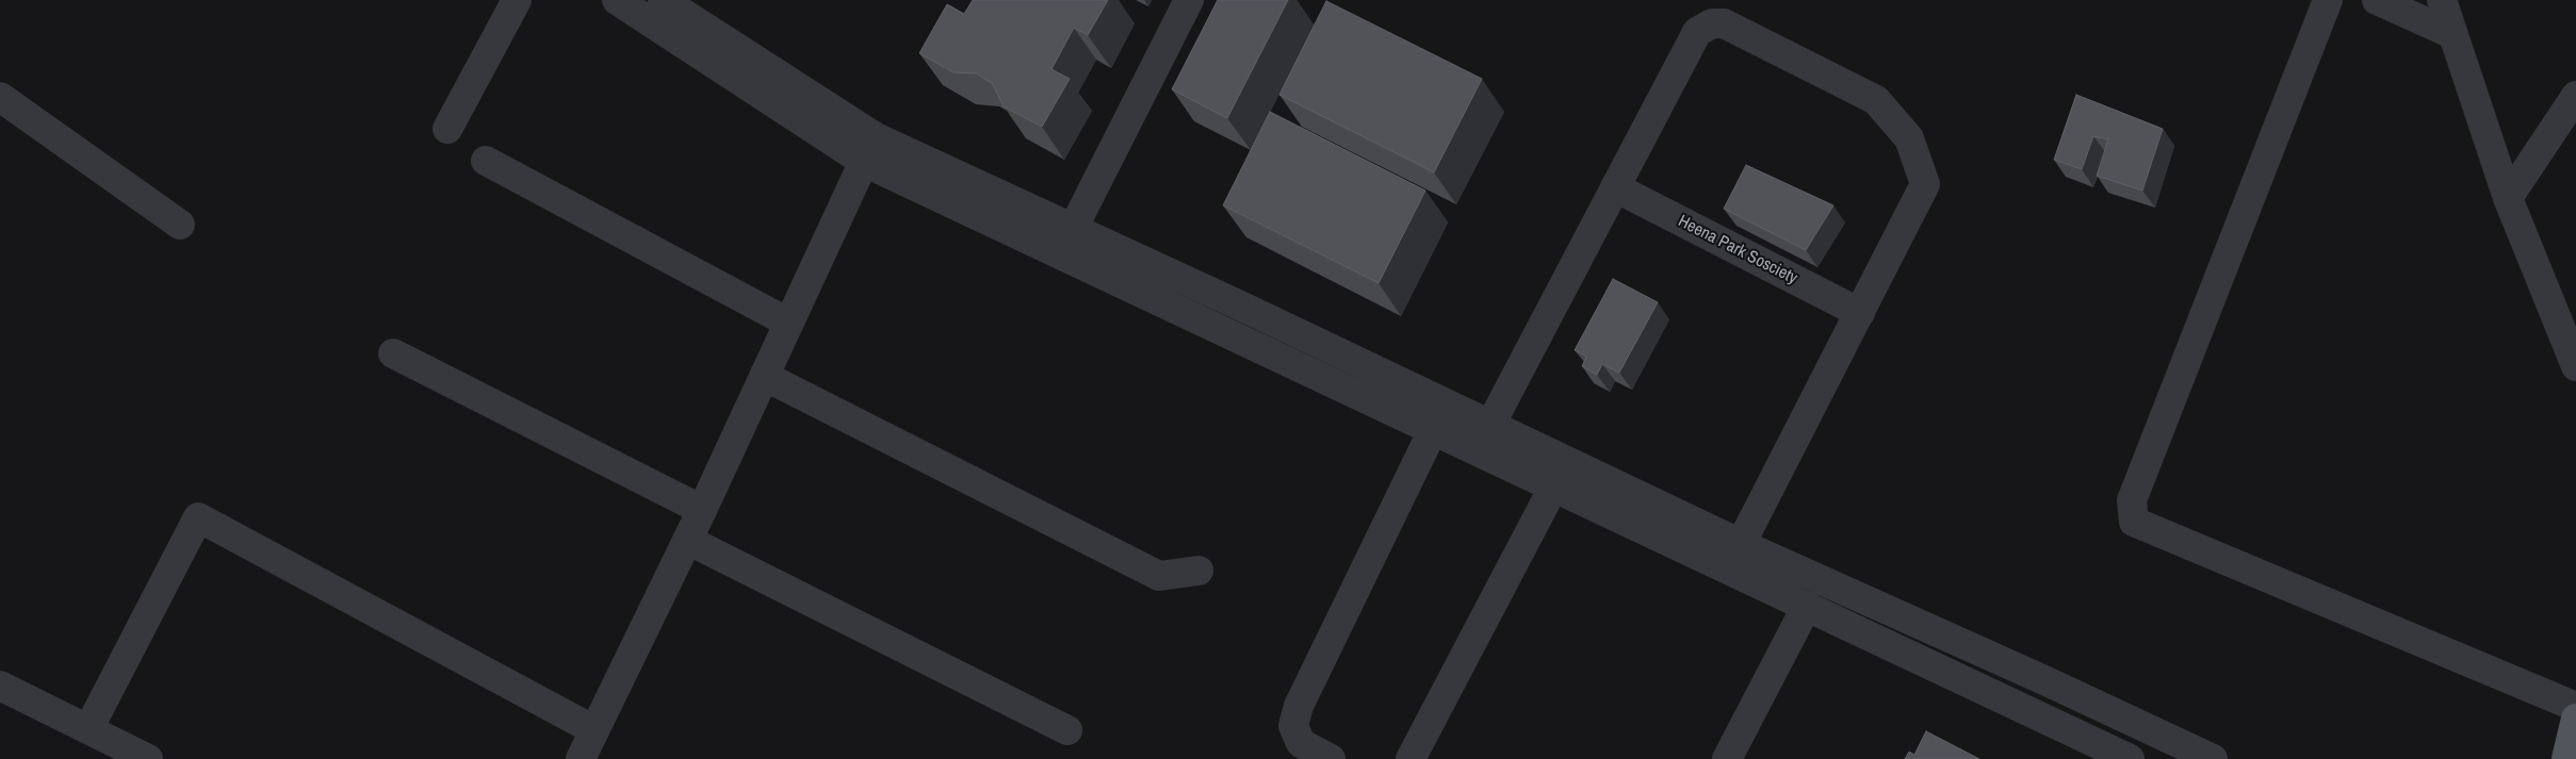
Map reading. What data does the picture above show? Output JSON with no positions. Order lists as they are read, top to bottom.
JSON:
{
  "streets": {
    "street": ["Heena Park Sosciety"]
  }
}
